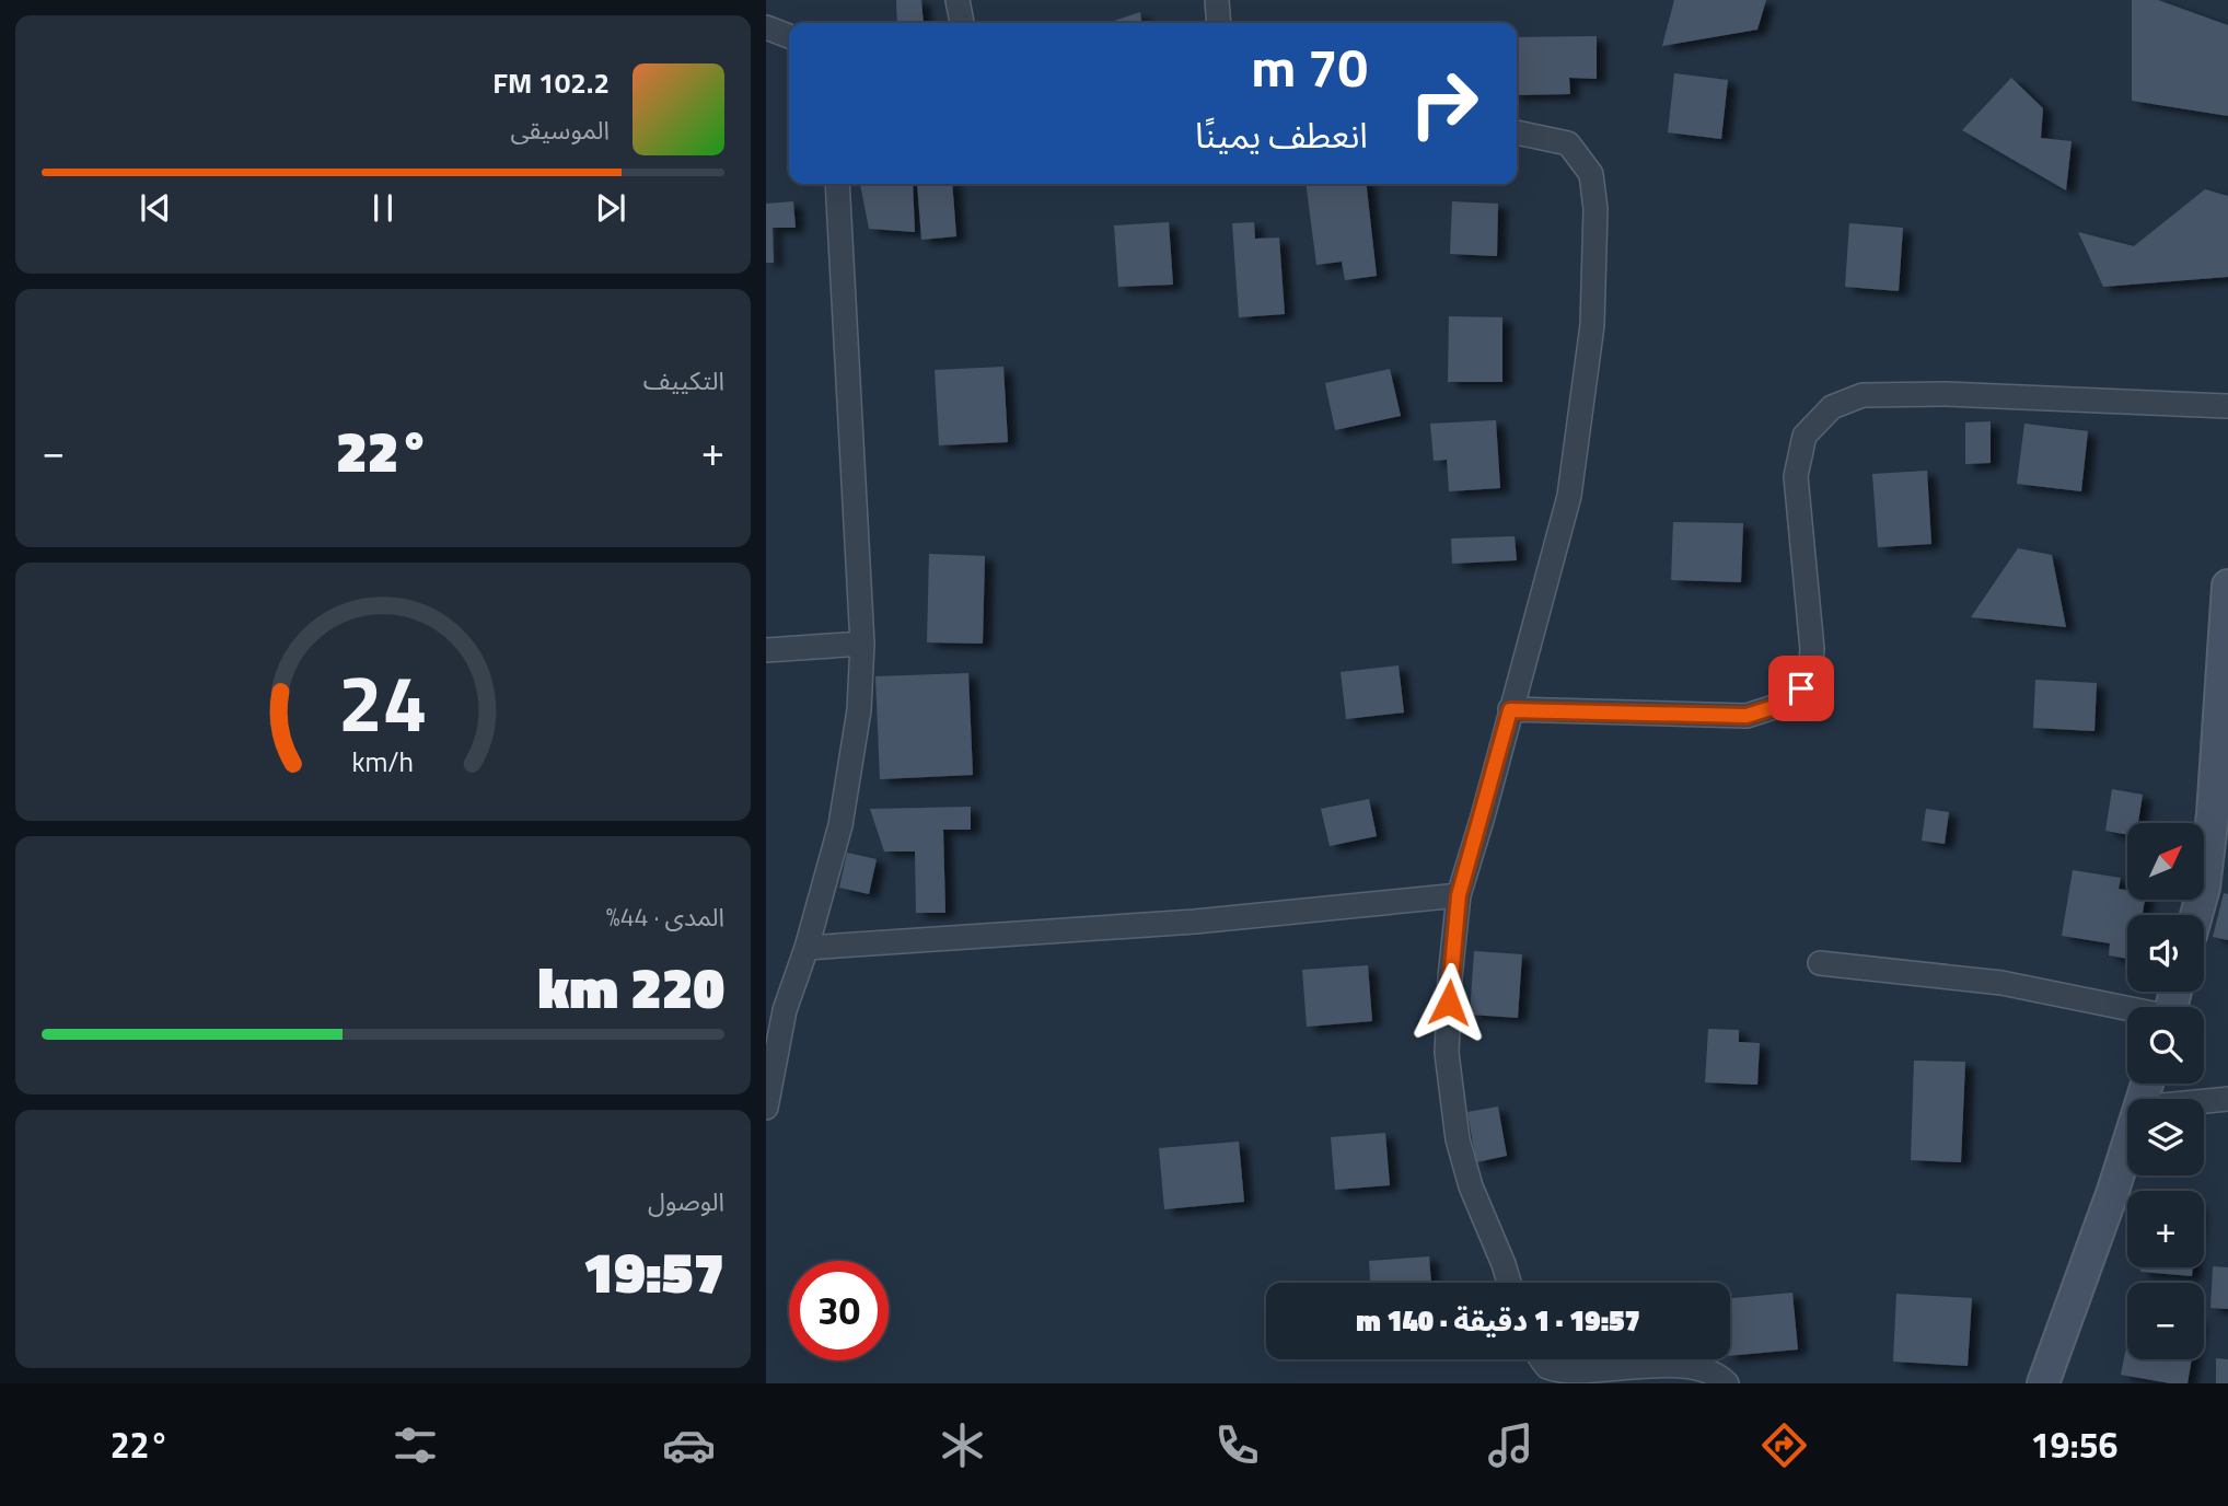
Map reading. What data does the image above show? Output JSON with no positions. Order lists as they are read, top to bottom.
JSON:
{
  "north": "top right",
  "page": {
    "turn": ["70 m", "انعطف يمينًا"],
    "song": ["102.2 FM", "الموسيقى"],
    "tile": [
      "التكييف",
      ["المدى · 44%", "220 km"],
      ["الوصول", "19:57"]
    ],
    "heat": ["−", "22°", "+"],
    "map_buttons": ["+", "−"],
    "limit": "30",
    "trip": "19:57 · 1 دقيقة · 140 m",
    "tabs": ["19:56", "22°"],
    "gauge": ["24", "km/h"]
  }
}
